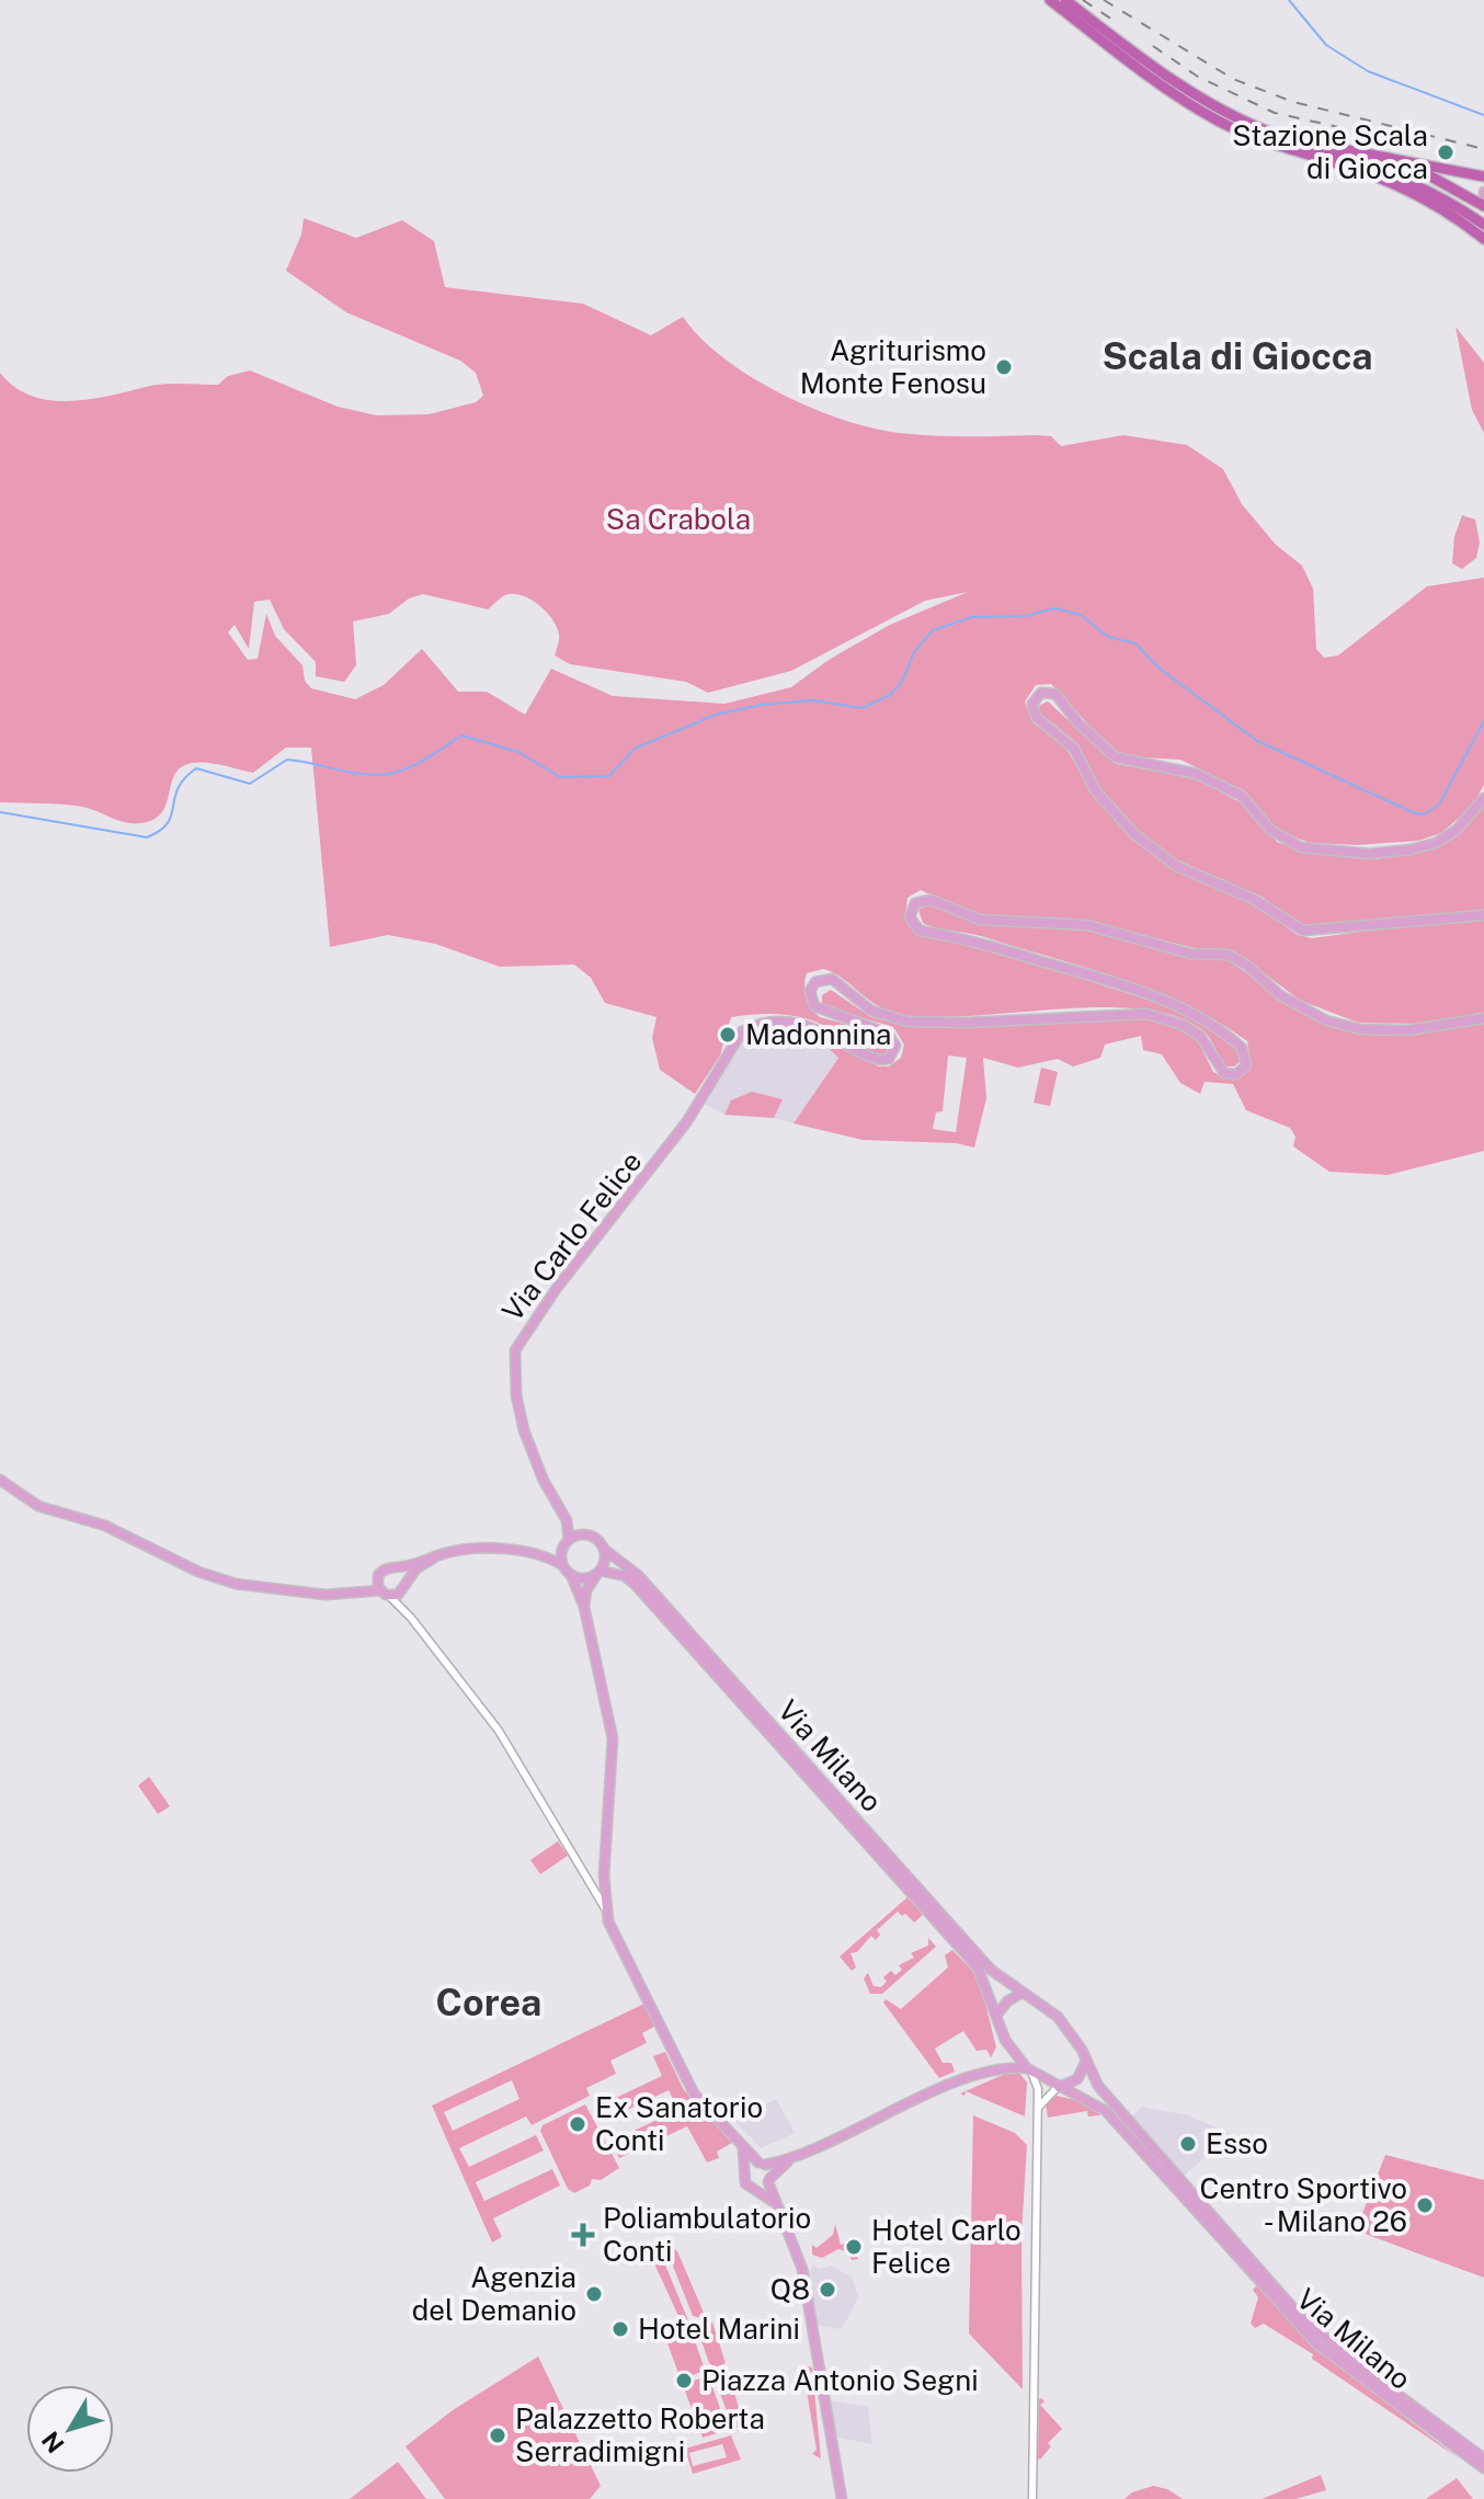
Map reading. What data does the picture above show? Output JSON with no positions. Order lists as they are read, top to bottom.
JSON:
{
  "streets": {
    "main road": ["Via Carlo Felice", "Via Milano"]
  },
  "crossings": [
    ["Via Carlo Felice", "Via Milano"]
  ],
  "districts": ["Scala di Giocca", "Corea"],
  "parks": ["Sa Crabola"],
  "places": {
    "other": [
      "Stazione Scala di Giocca",
      "Agriturismo Monte Fenosu",
      "Madonnina",
      "Ex Sanatorio Conti",
      "Esso",
      "Centro Sportivo - Milano 26",
      "Hotel Carlo Felice",
      "Q8",
      "Agenzia del Demanio",
      "Hotel Marini",
      "Piazza Antonio Segni",
      "Palazzetto Roberta Serradimigni"
    ],
    "health": ["Poliambulatorio Conti"]
  },
  "north": "bottom left"
}
